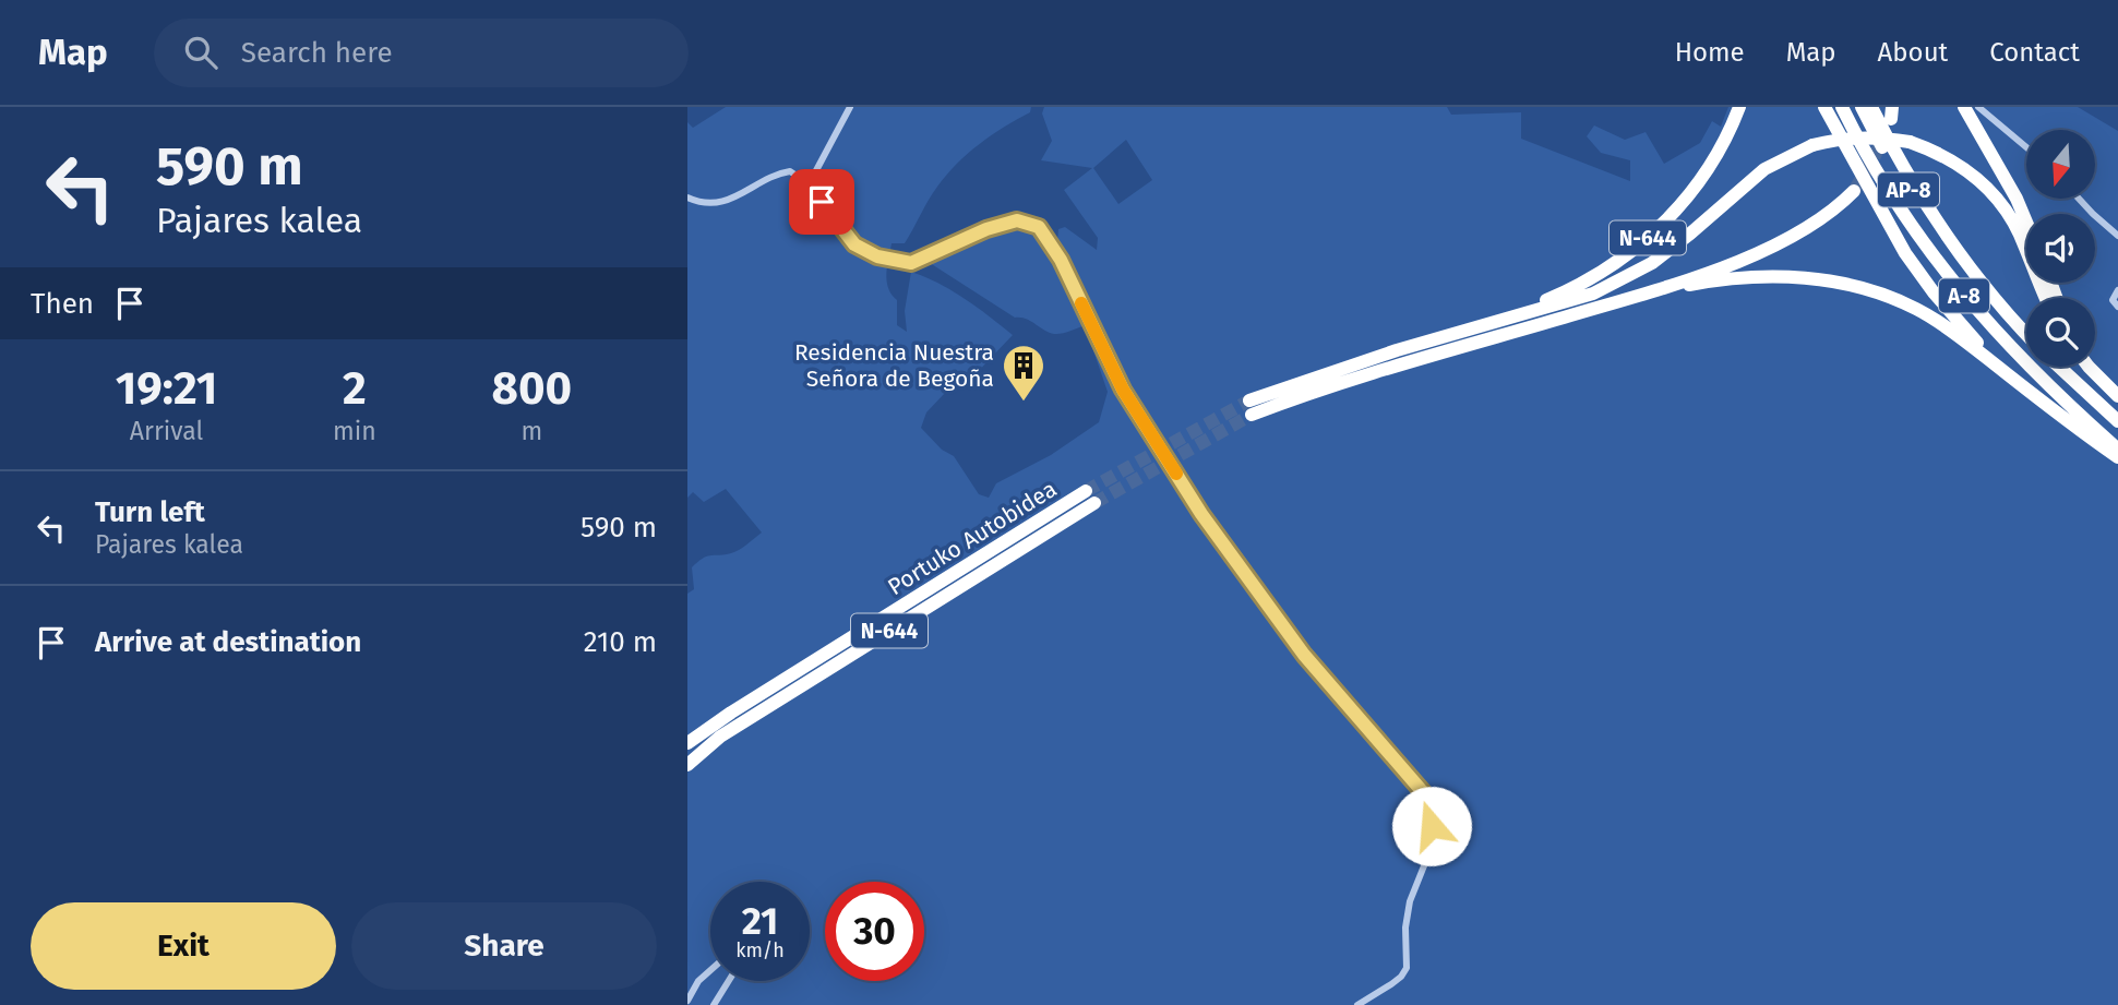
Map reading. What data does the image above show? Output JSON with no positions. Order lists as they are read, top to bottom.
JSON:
{
  "streets": {
    "highway": [
      "AP-8",
      "N-644",
      "A-8",
      "Portuko Autobidea"
    ]
  },
  "crossings": [
    ["AP-8", "A-8"]
  ],
  "places": {
    "building": ["Residencia Nuestra Señora de Begoña"]
  },
  "north": "bottom",
  "page": {
    "header": "Map",
    "search": "Search here",
    "nav": [
      "Home",
      "Map",
      "About",
      "Contact"
    ],
    "turn": ["590 m", "Pajares kalea"],
    "then": "Then",
    "eta": [
      "19:21",
      "Arrival",
      "2",
      "min",
      "800",
      "m"
    ],
    "list": [
      {
        "name": "Turn left",
        "note": "Pajares kalea",
        "value": "590 m"
      },
      {
        "name": "Arrive at destination",
        "value": "210 m"
      }
    ],
    "speed": "21 km/h",
    "limit": "30",
    "buttons": ["Exit", "Share"]
  }
}
